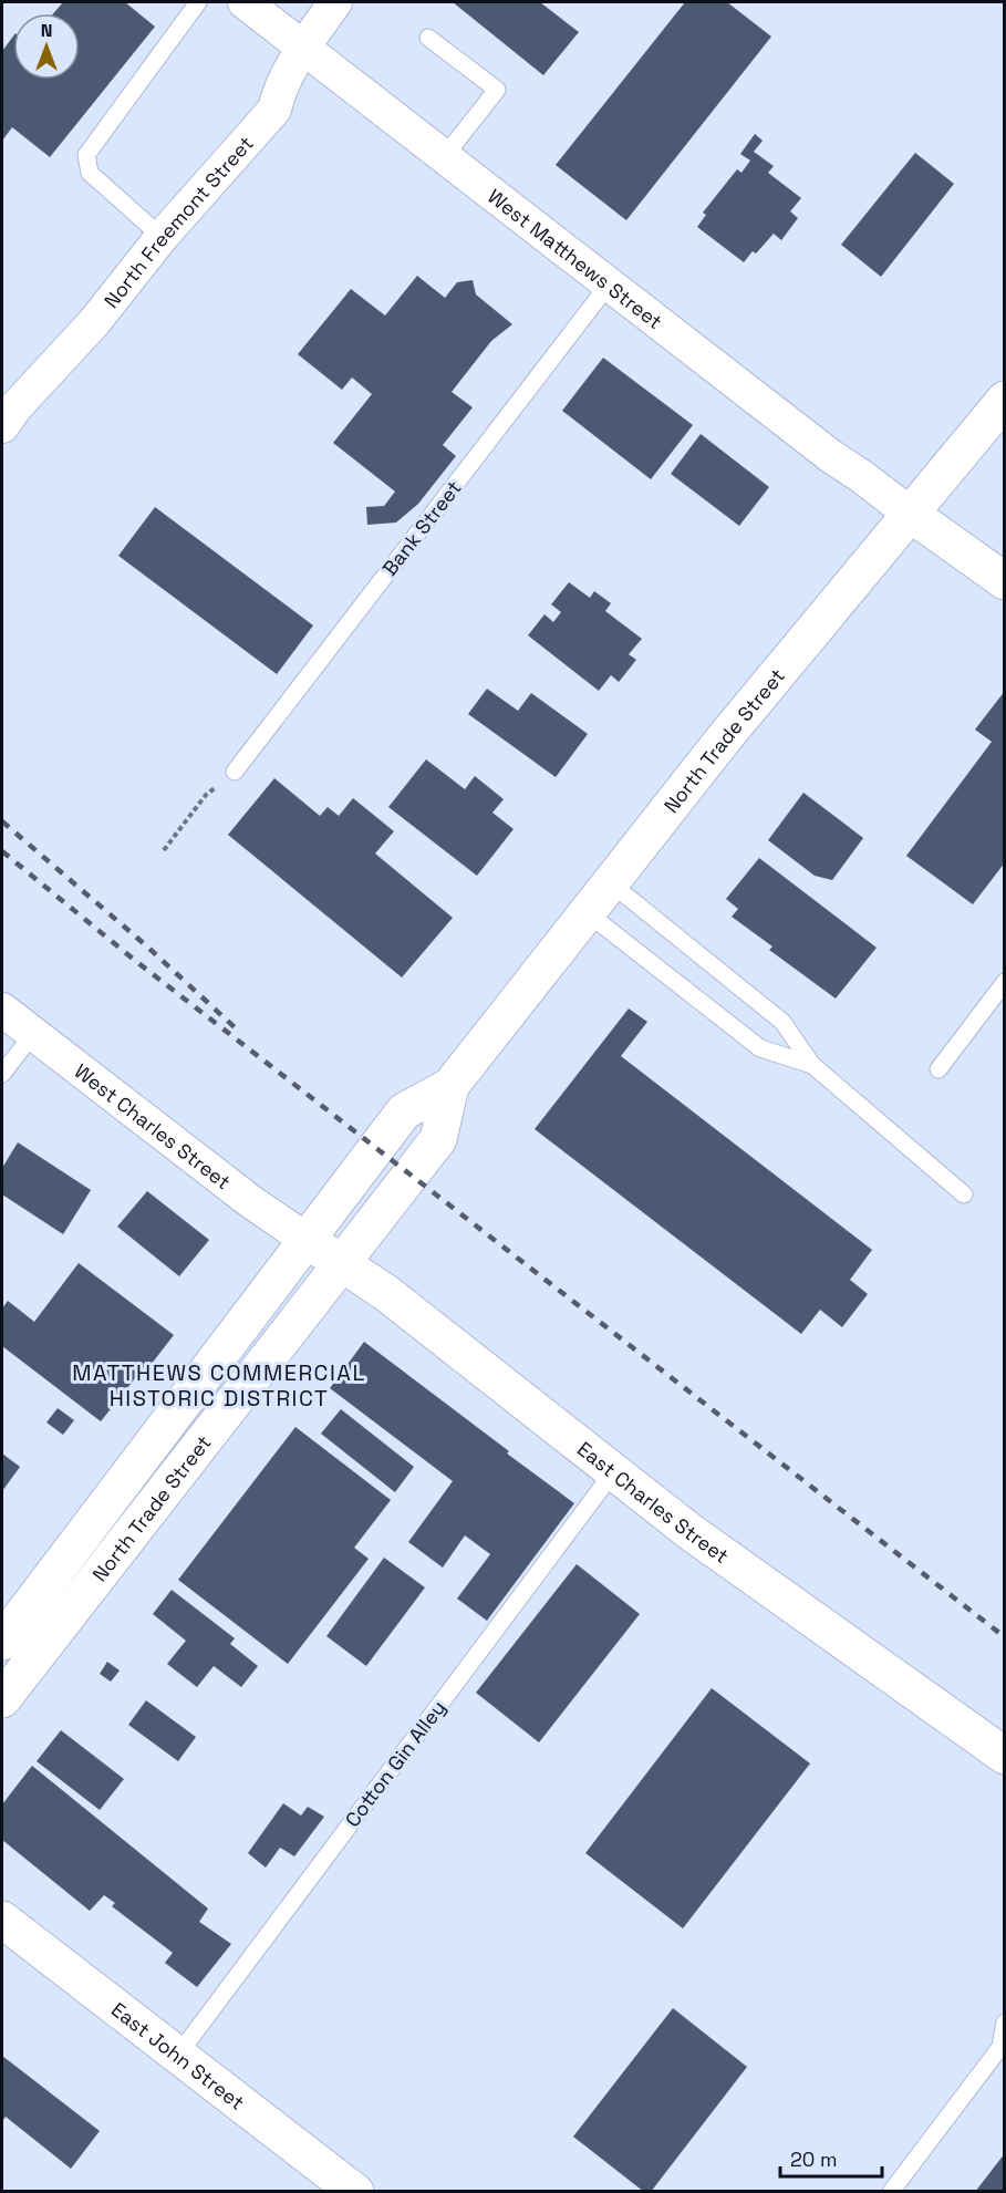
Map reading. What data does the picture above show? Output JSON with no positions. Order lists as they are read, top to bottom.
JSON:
{
  "streets": {
    "main road": ["North Trade Street", "East Charles Street", "East John Street"],
    "street": ["North Freemont Street", "West Matthews Street", "West Charles Street"],
    "lane": ["Bank Street", "Cotton Gin Alley"]
  },
  "crossings": [
    ["North Freemont Street", "West Matthews Street"],
    ["West Matthews Street", "Bank Street"],
    ["West Matthews Street", "North Trade Street"],
    ["North Trade Street", "West Charles Street"],
    ["North Trade Street", "East Charles Street"],
    ["West Charles Street", "East Charles Street"],
    ["East Charles Street", "Cotton Gin Alley"],
    ["Cotton Gin Alley", "East John Street"]
  ],
  "districts": ["MATTHEWS COMMERCIAL HISTORIC DISTRICT"],
  "scale_bar": "20 m",
  "north": "top"
}
